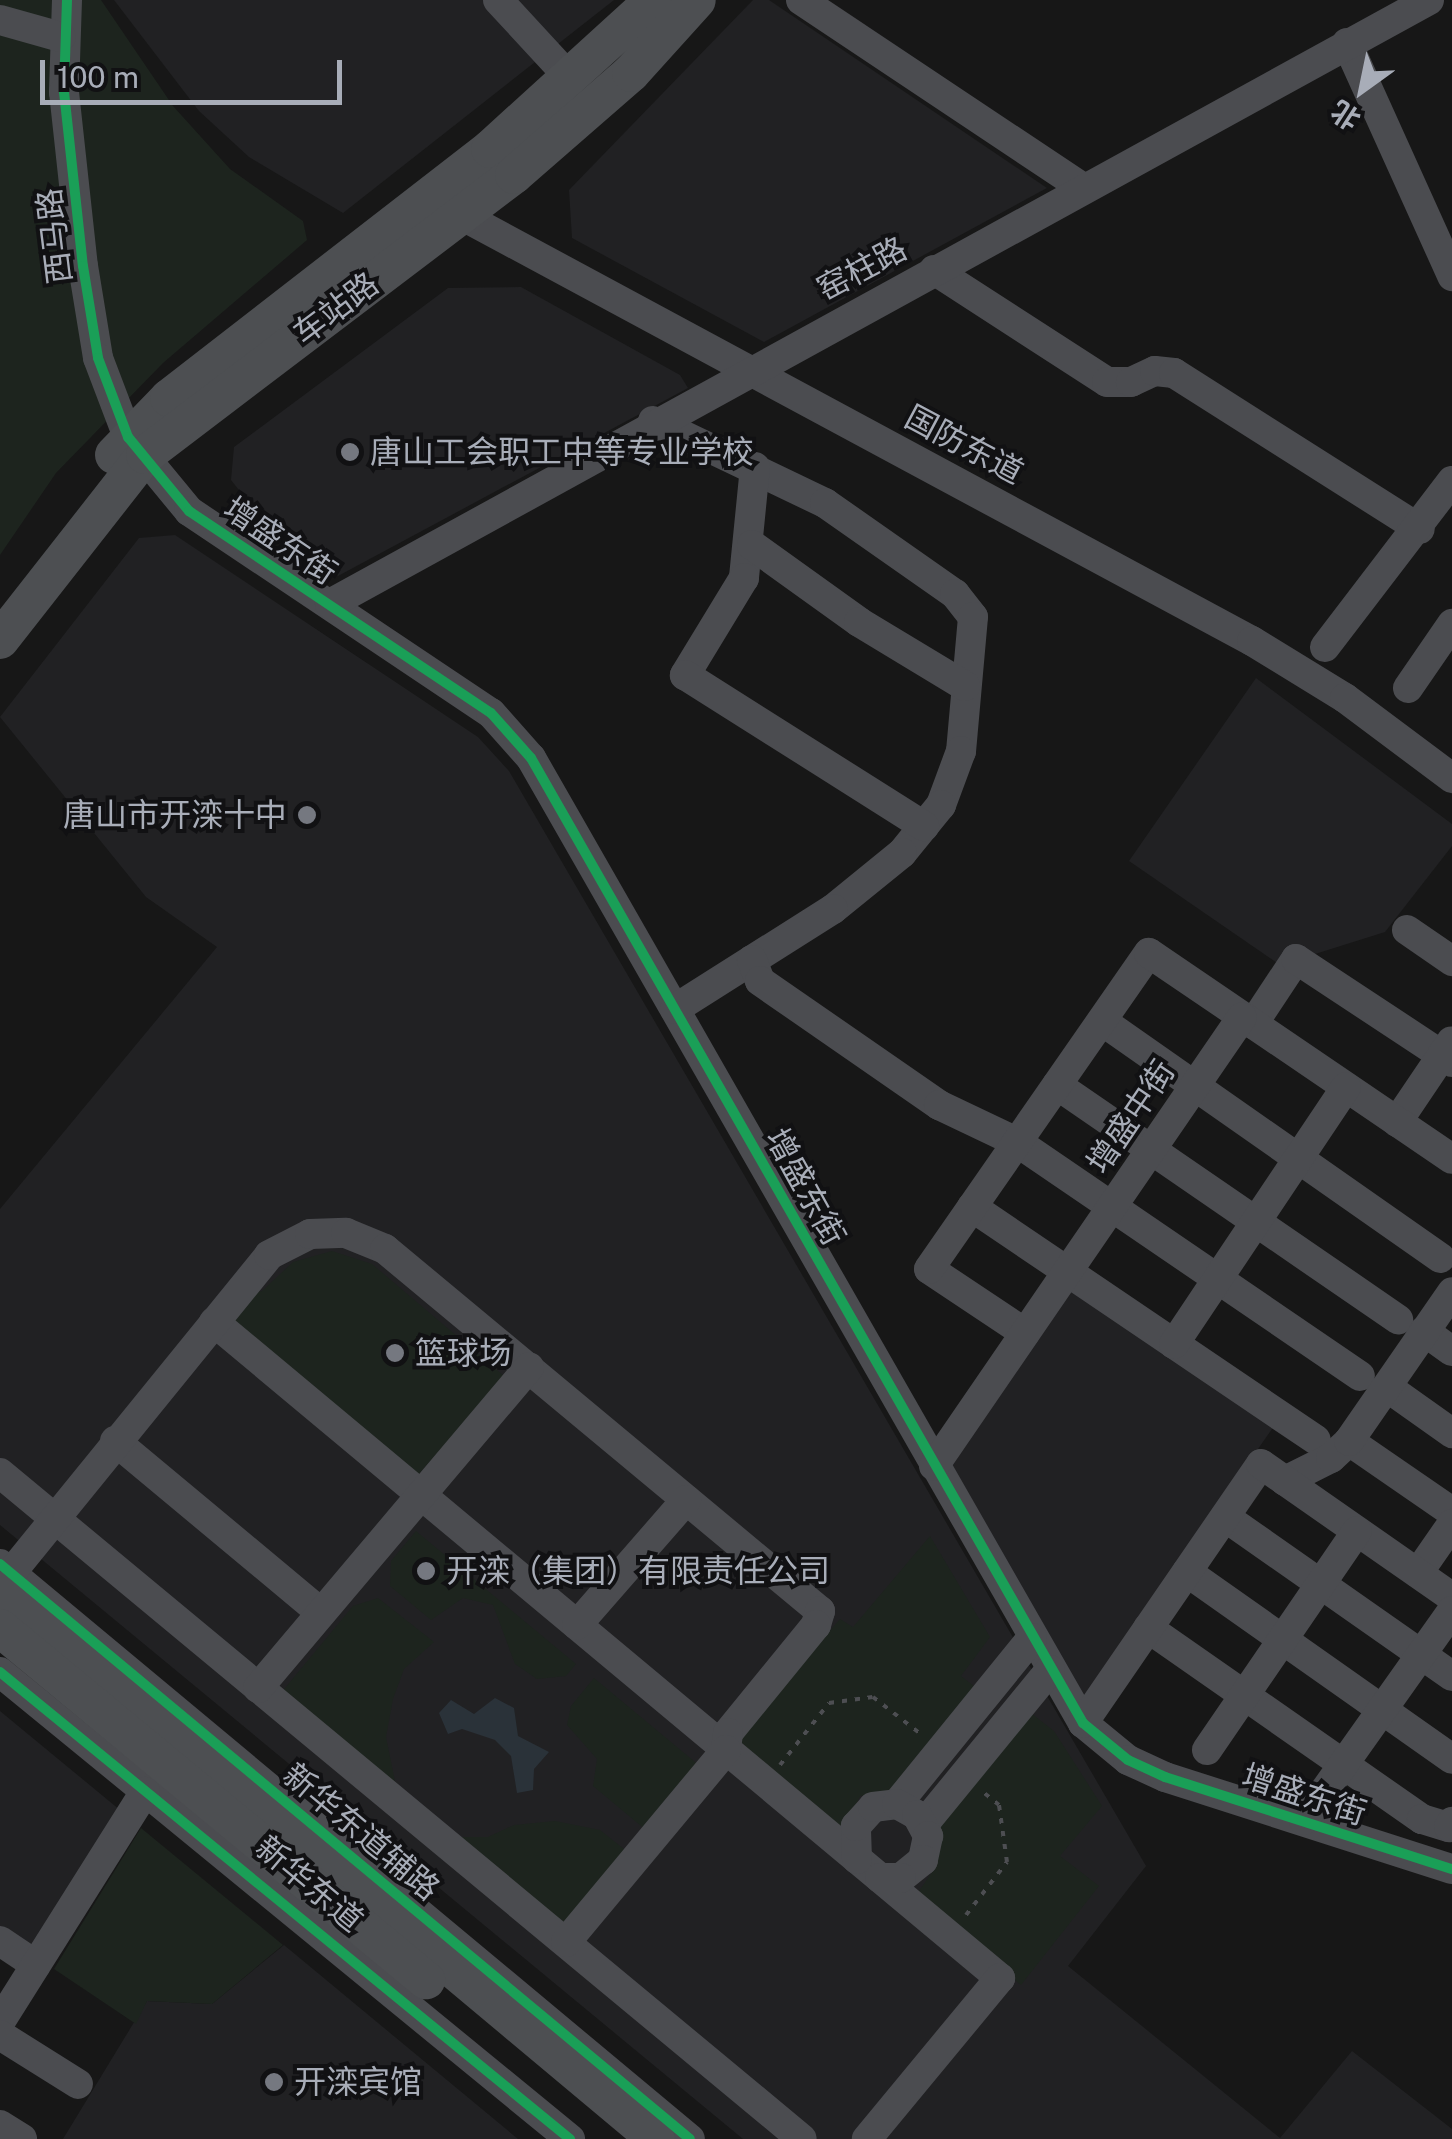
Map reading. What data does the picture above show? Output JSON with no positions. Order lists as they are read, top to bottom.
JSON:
{
  "streets": {
    "main road": ["车站路", "新华东道"],
    "street": [
      "西马路",
      "窑柱路",
      "国防东道",
      "增盛东街",
      "增盛中街"
    ],
    "cycle path": ["新华东道辅路"]
  },
  "crossings": [
    ["西马路", "车站路"],
    ["西马路", "增盛东街"],
    ["窑柱路", "国防东道"],
    ["窑柱路", "增盛东街"],
    ["车站路", "国防东道"],
    ["车站路", "增盛东街"],
    ["增盛东街", "增盛中街"]
  ],
  "places": [
    "唐山工会职工中等专业学校",
    "唐山市开滦十中",
    "篮球场",
    "开滦（集团）有限责任公司",
    "开滦宾馆"
  ],
  "scale_bar": "100 m",
  "north": "bottom left"
}
